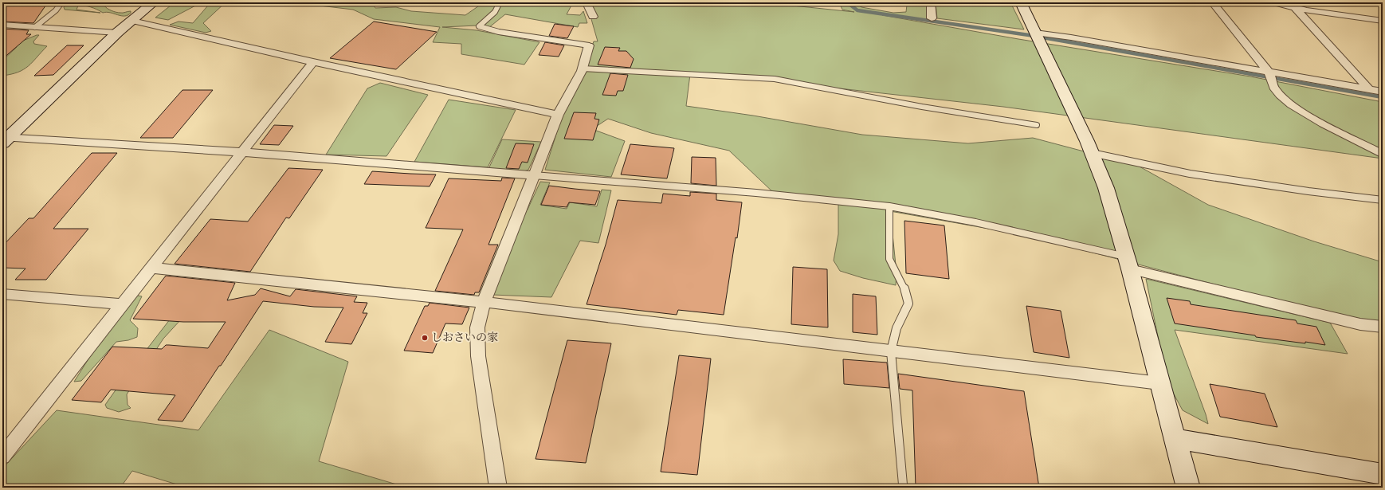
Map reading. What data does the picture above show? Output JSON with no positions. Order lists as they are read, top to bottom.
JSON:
{
  "places": ["しおさいの家"]
}
